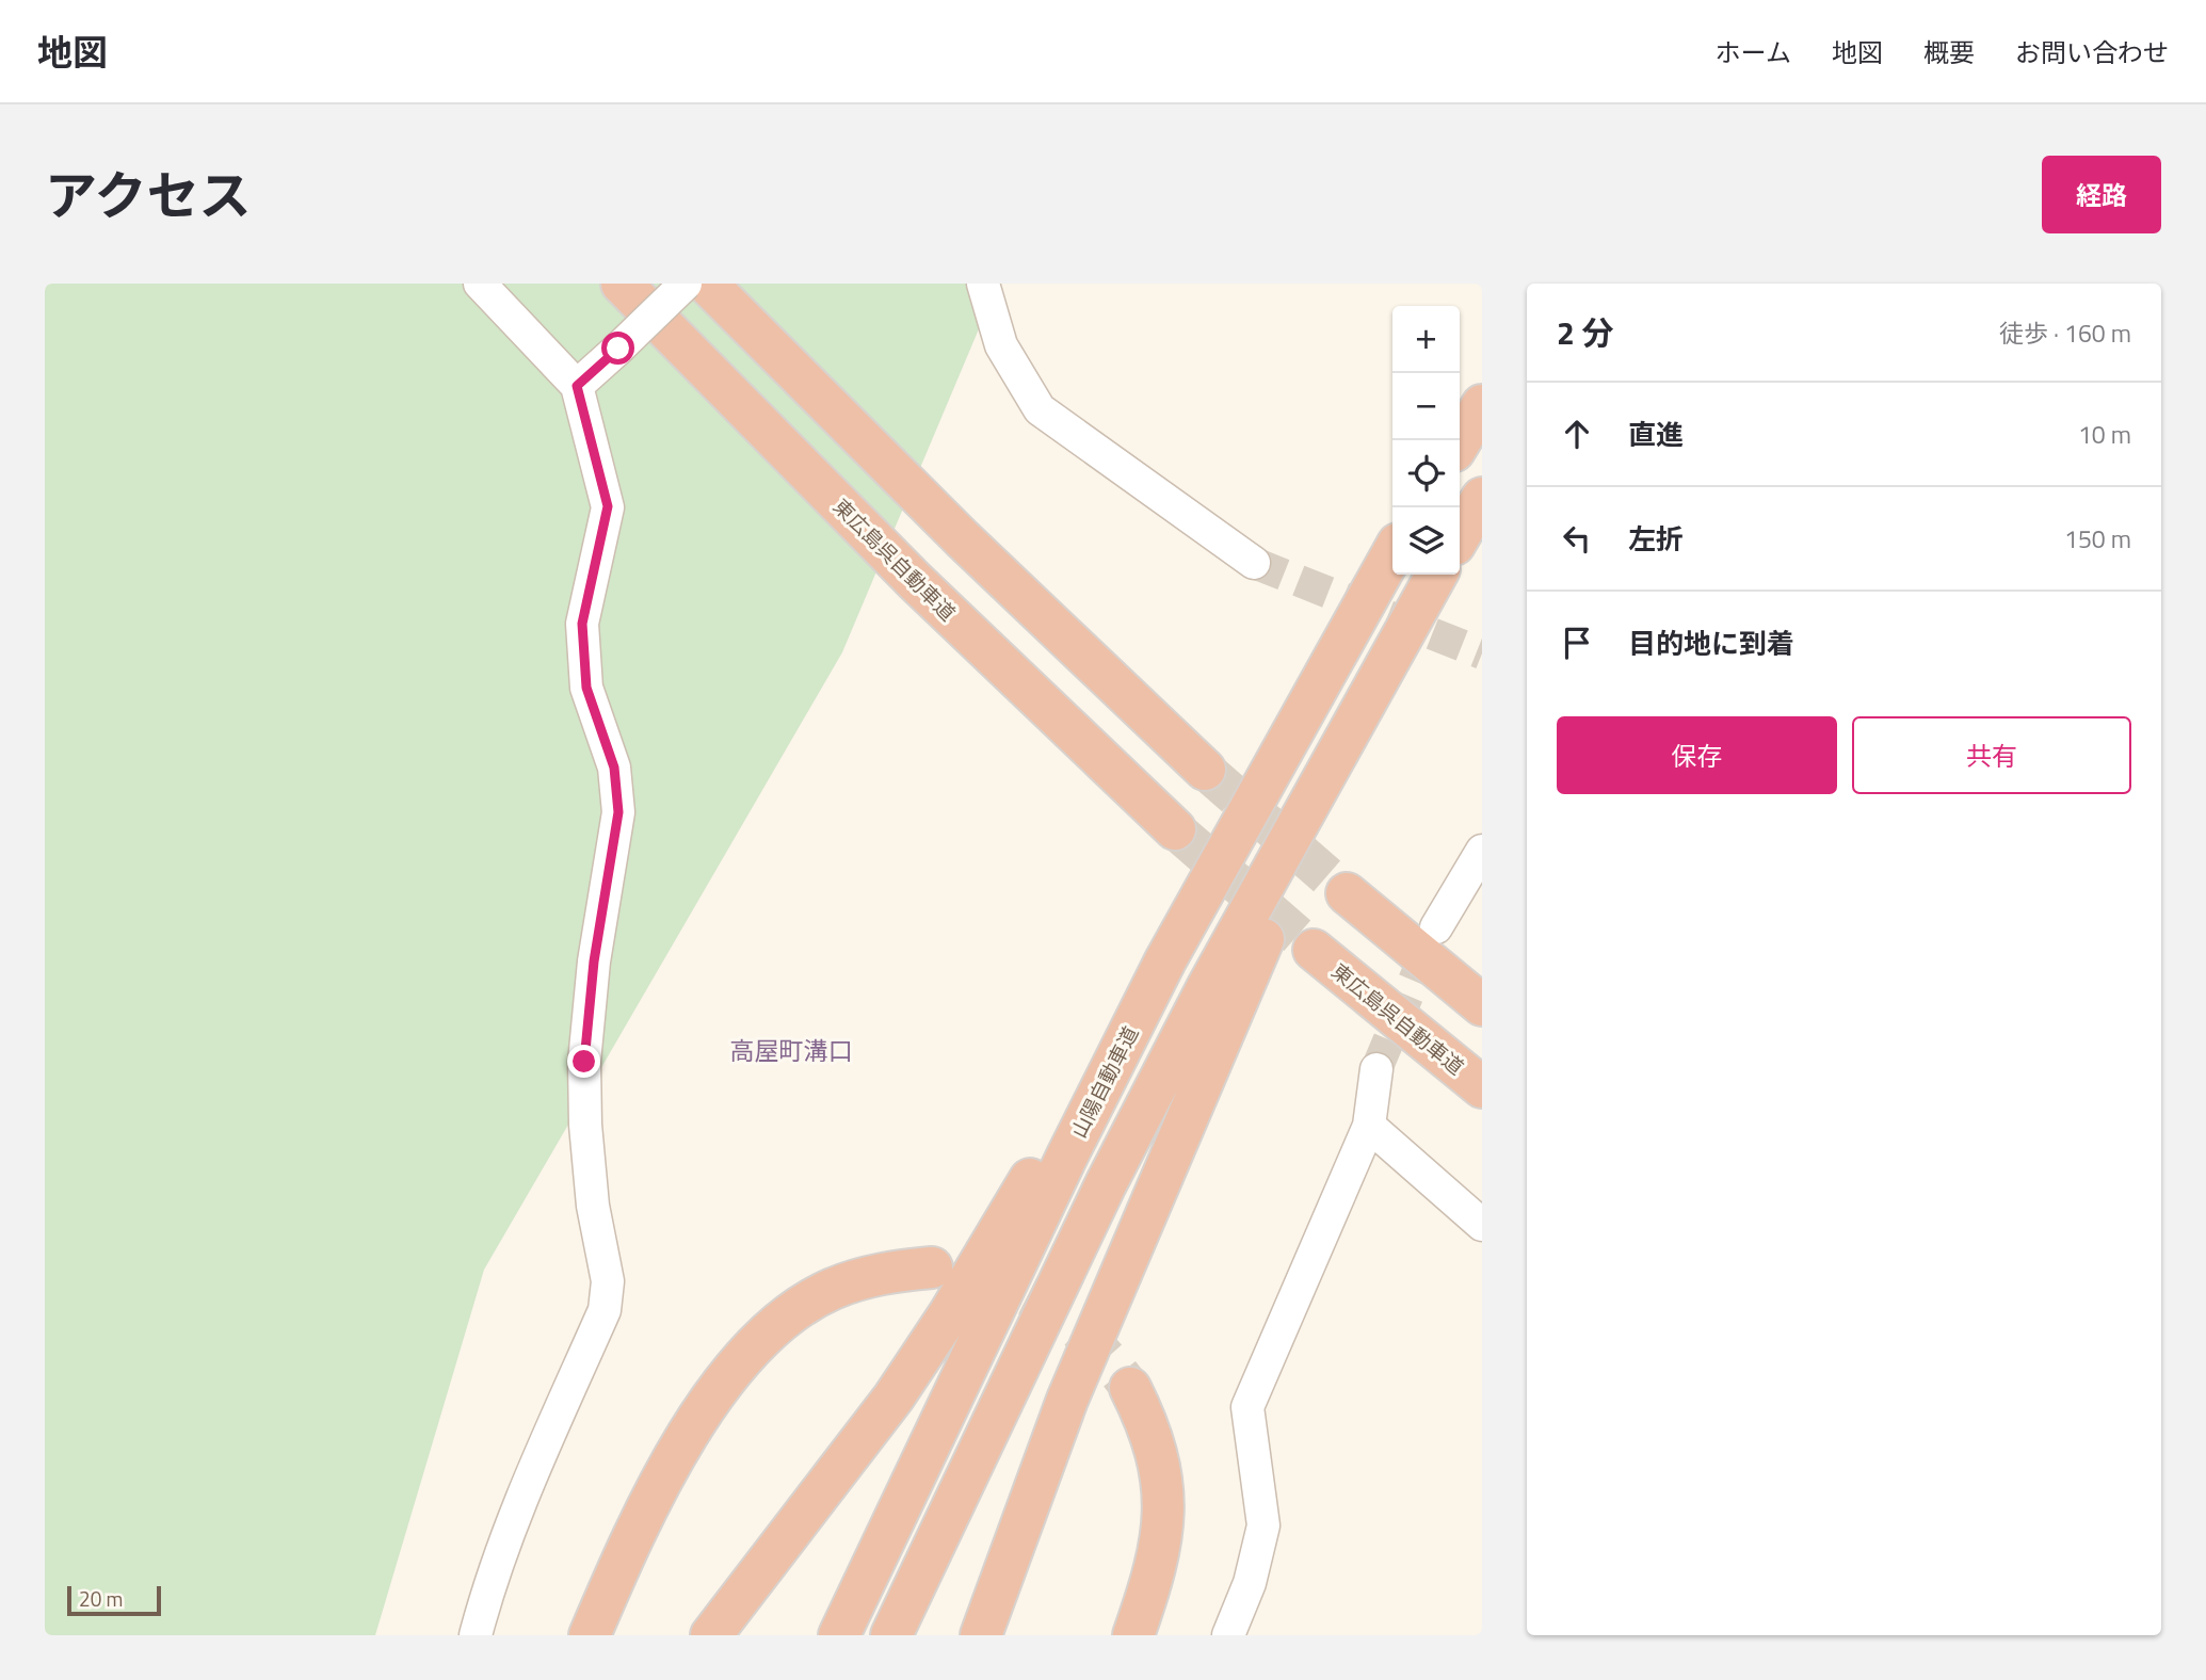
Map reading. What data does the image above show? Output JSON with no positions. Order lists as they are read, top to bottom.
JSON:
{
  "streets": {
    "highway": ["東広島呉自動車道", "山陽自動車道"]
  },
  "districts": ["高屋町溝口"],
  "scale_bar": "20 m",
  "page": {
    "header": "地図",
    "nav": [
      "ホーム",
      "地図",
      "概要",
      "お問い合わせ"
    ],
    "title": "アクセス",
    "buttons": [
      "経路",
      ["保存", "共有"]
    ],
    "heading": ["2 分", "徒歩 · 160 m"],
    "map_buttons": ["+", "−"],
    "list": [
      ["直進", "10 m"],
      ["左折", "150 m"],
      "目的地に到着"
    ],
    "scale": "20 m"
  }
}
